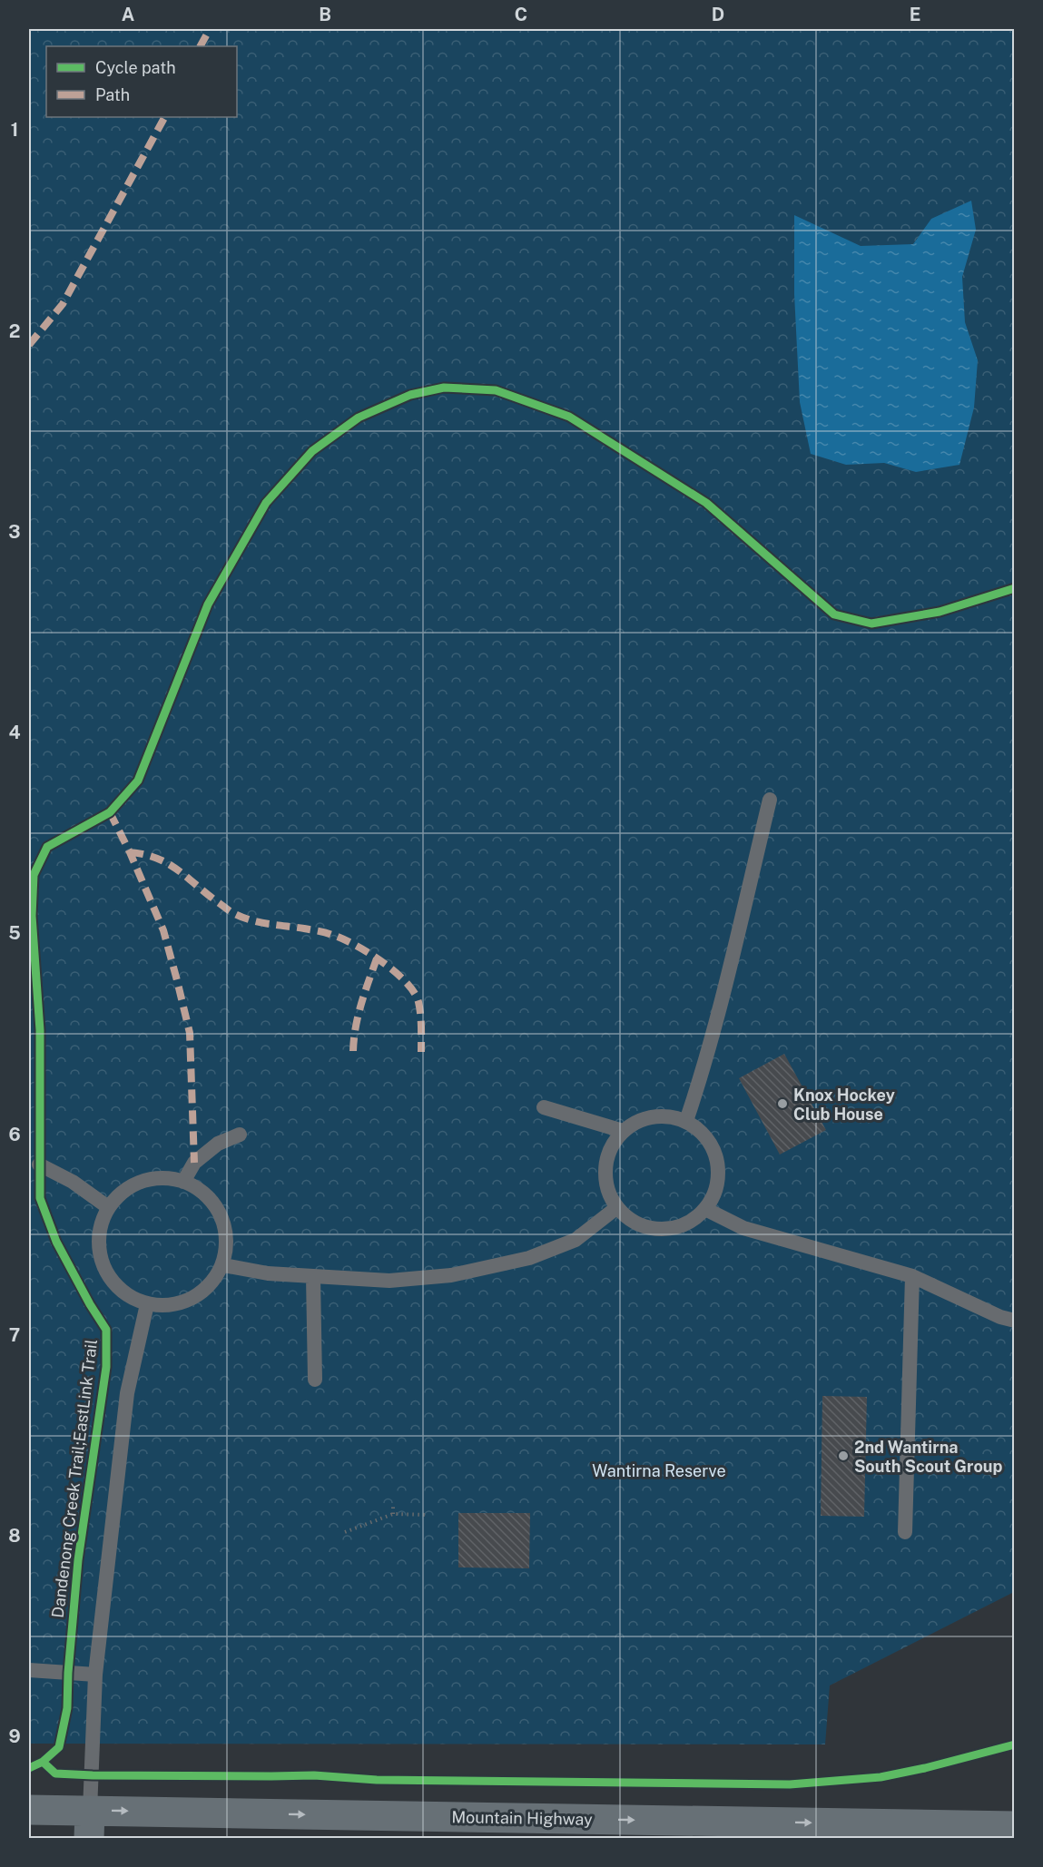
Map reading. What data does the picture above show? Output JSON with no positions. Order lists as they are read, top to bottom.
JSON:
{
  "streets": {
    "main road": ["Mountain Highway"],
    "cycle path": ["Dandenong Creek Trail;EastLink Trail"]
  },
  "one_way": ["Mountain Highway"],
  "parks": ["Wantirna Reserve"],
  "places": ["Knox Hockey Club House", "2nd Wantirna South Scout Group"],
  "legend": ["Cycle path", "Path"],
  "grid": {
    "columns": [
      "A",
      "B",
      "C",
      "D",
      "E"
    ],
    "rows": [
      "1",
      "2",
      "3",
      "4",
      "5",
      "6",
      "7",
      "8",
      "9"
    ]
  }
}
